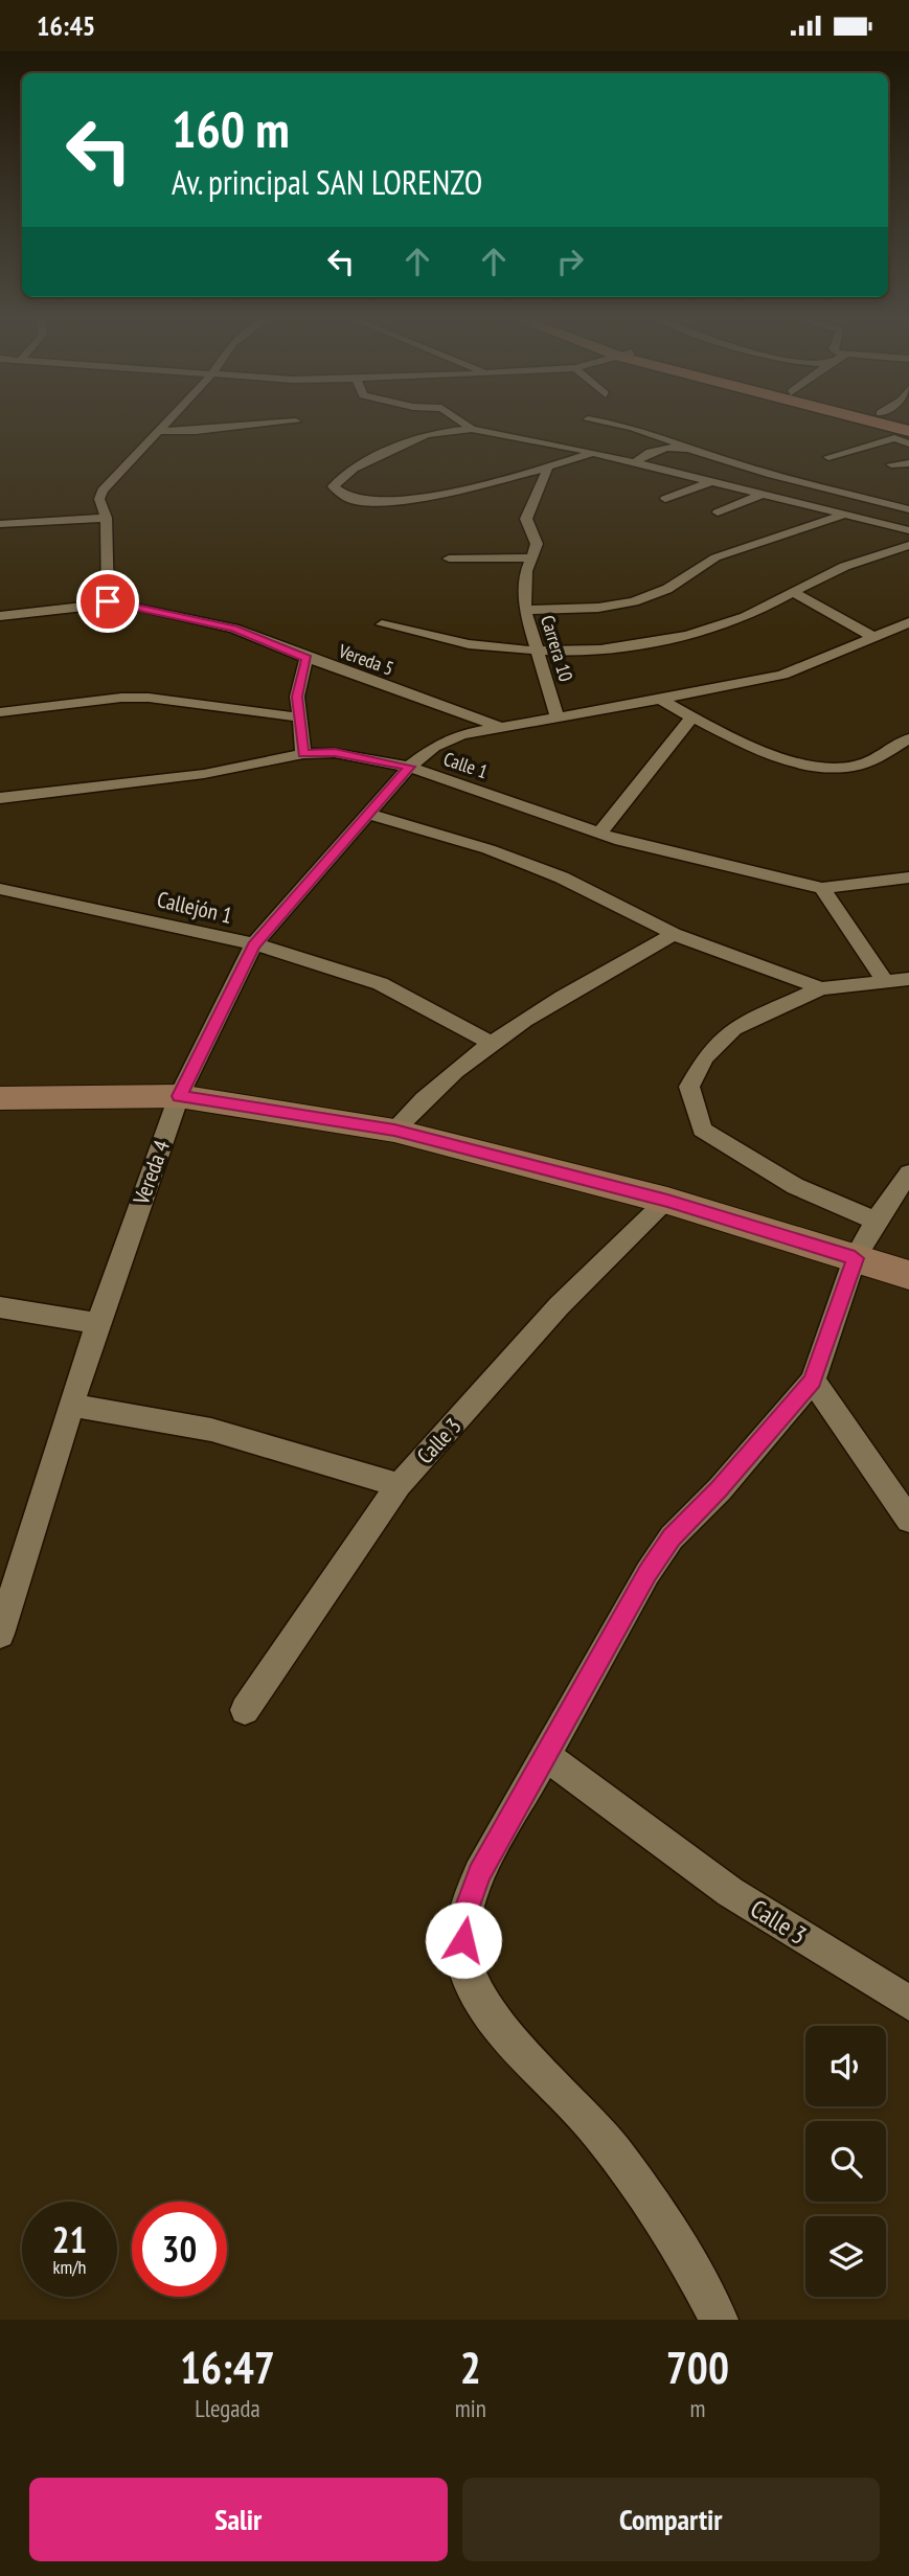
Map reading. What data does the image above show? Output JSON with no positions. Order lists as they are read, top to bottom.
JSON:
{
  "streets": {
    "street": [
      "Carrera 10",
      "Vereda 5",
      "Calle 1",
      "Callejón 1",
      "Vereda 4",
      "Calle 3"
    ]
  },
  "crossings": [
    ["Carrera 10", "Vereda 4"],
    ["Vereda 5", "Vereda 4"],
    ["Calle 1", "Vereda 4"],
    ["Callejón 1", "Vereda 4"]
  ],
  "page": {
    "status": "16:45",
    "turn": ["160 m", "Av. principal SAN LORENZO"],
    "speed": "21 km/h",
    "limit": "30",
    "eta": [
      "16:47",
      "Llegada",
      "2",
      "min",
      "700",
      "m"
    ],
    "buttons": ["Salir", "Compartir"]
  }
}
